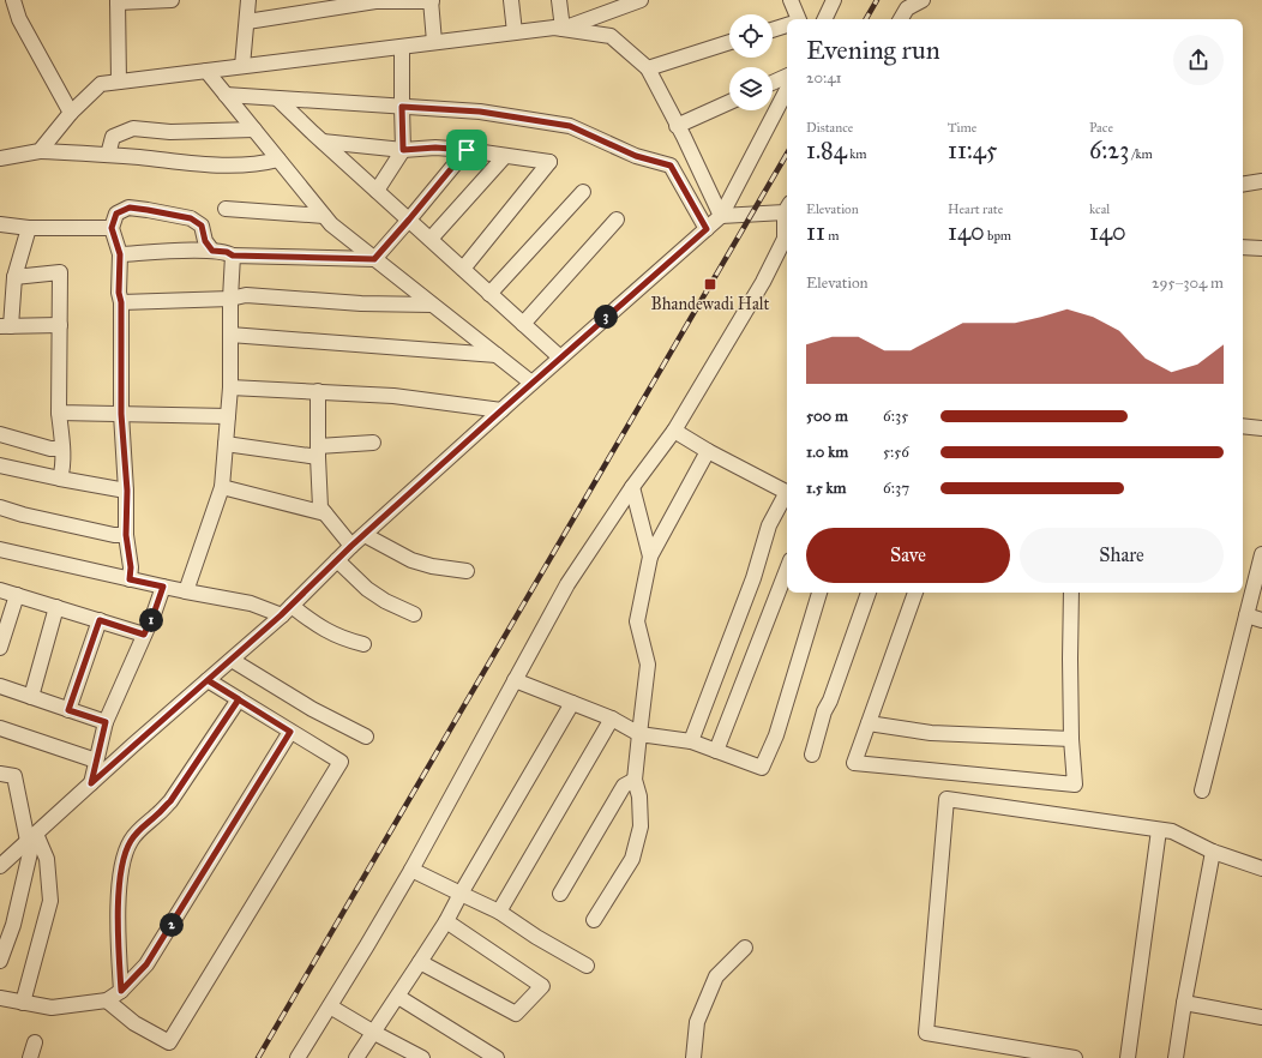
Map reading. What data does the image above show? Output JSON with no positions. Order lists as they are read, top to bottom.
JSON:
{
  "places": {
    "transit": ["Bhandewadi Halt"]
  },
  "page": {
    "heading": ["Evening run", "20:41"],
    "stats": [
      ["Distance", "1.84 km"],
      ["Time", "11:45"],
      ["Pace", "6:23 /km"],
      ["Elevation", "11 m"],
      ["Heart rate", "140 bpm"],
      ["kcal", "140"]
    ],
    "chart": ["Elevation", "295–304 m"],
    "pins": ["3", "1", "2"],
    "list": [
      {
        "name": "500 m",
        "note": "6:35"
      },
      {
        "name": "1.0 km",
        "note": "5:56"
      },
      {
        "name": "1.5 km",
        "note": "6:37"
      }
    ],
    "buttons": ["Save", "Share"]
  }
}
